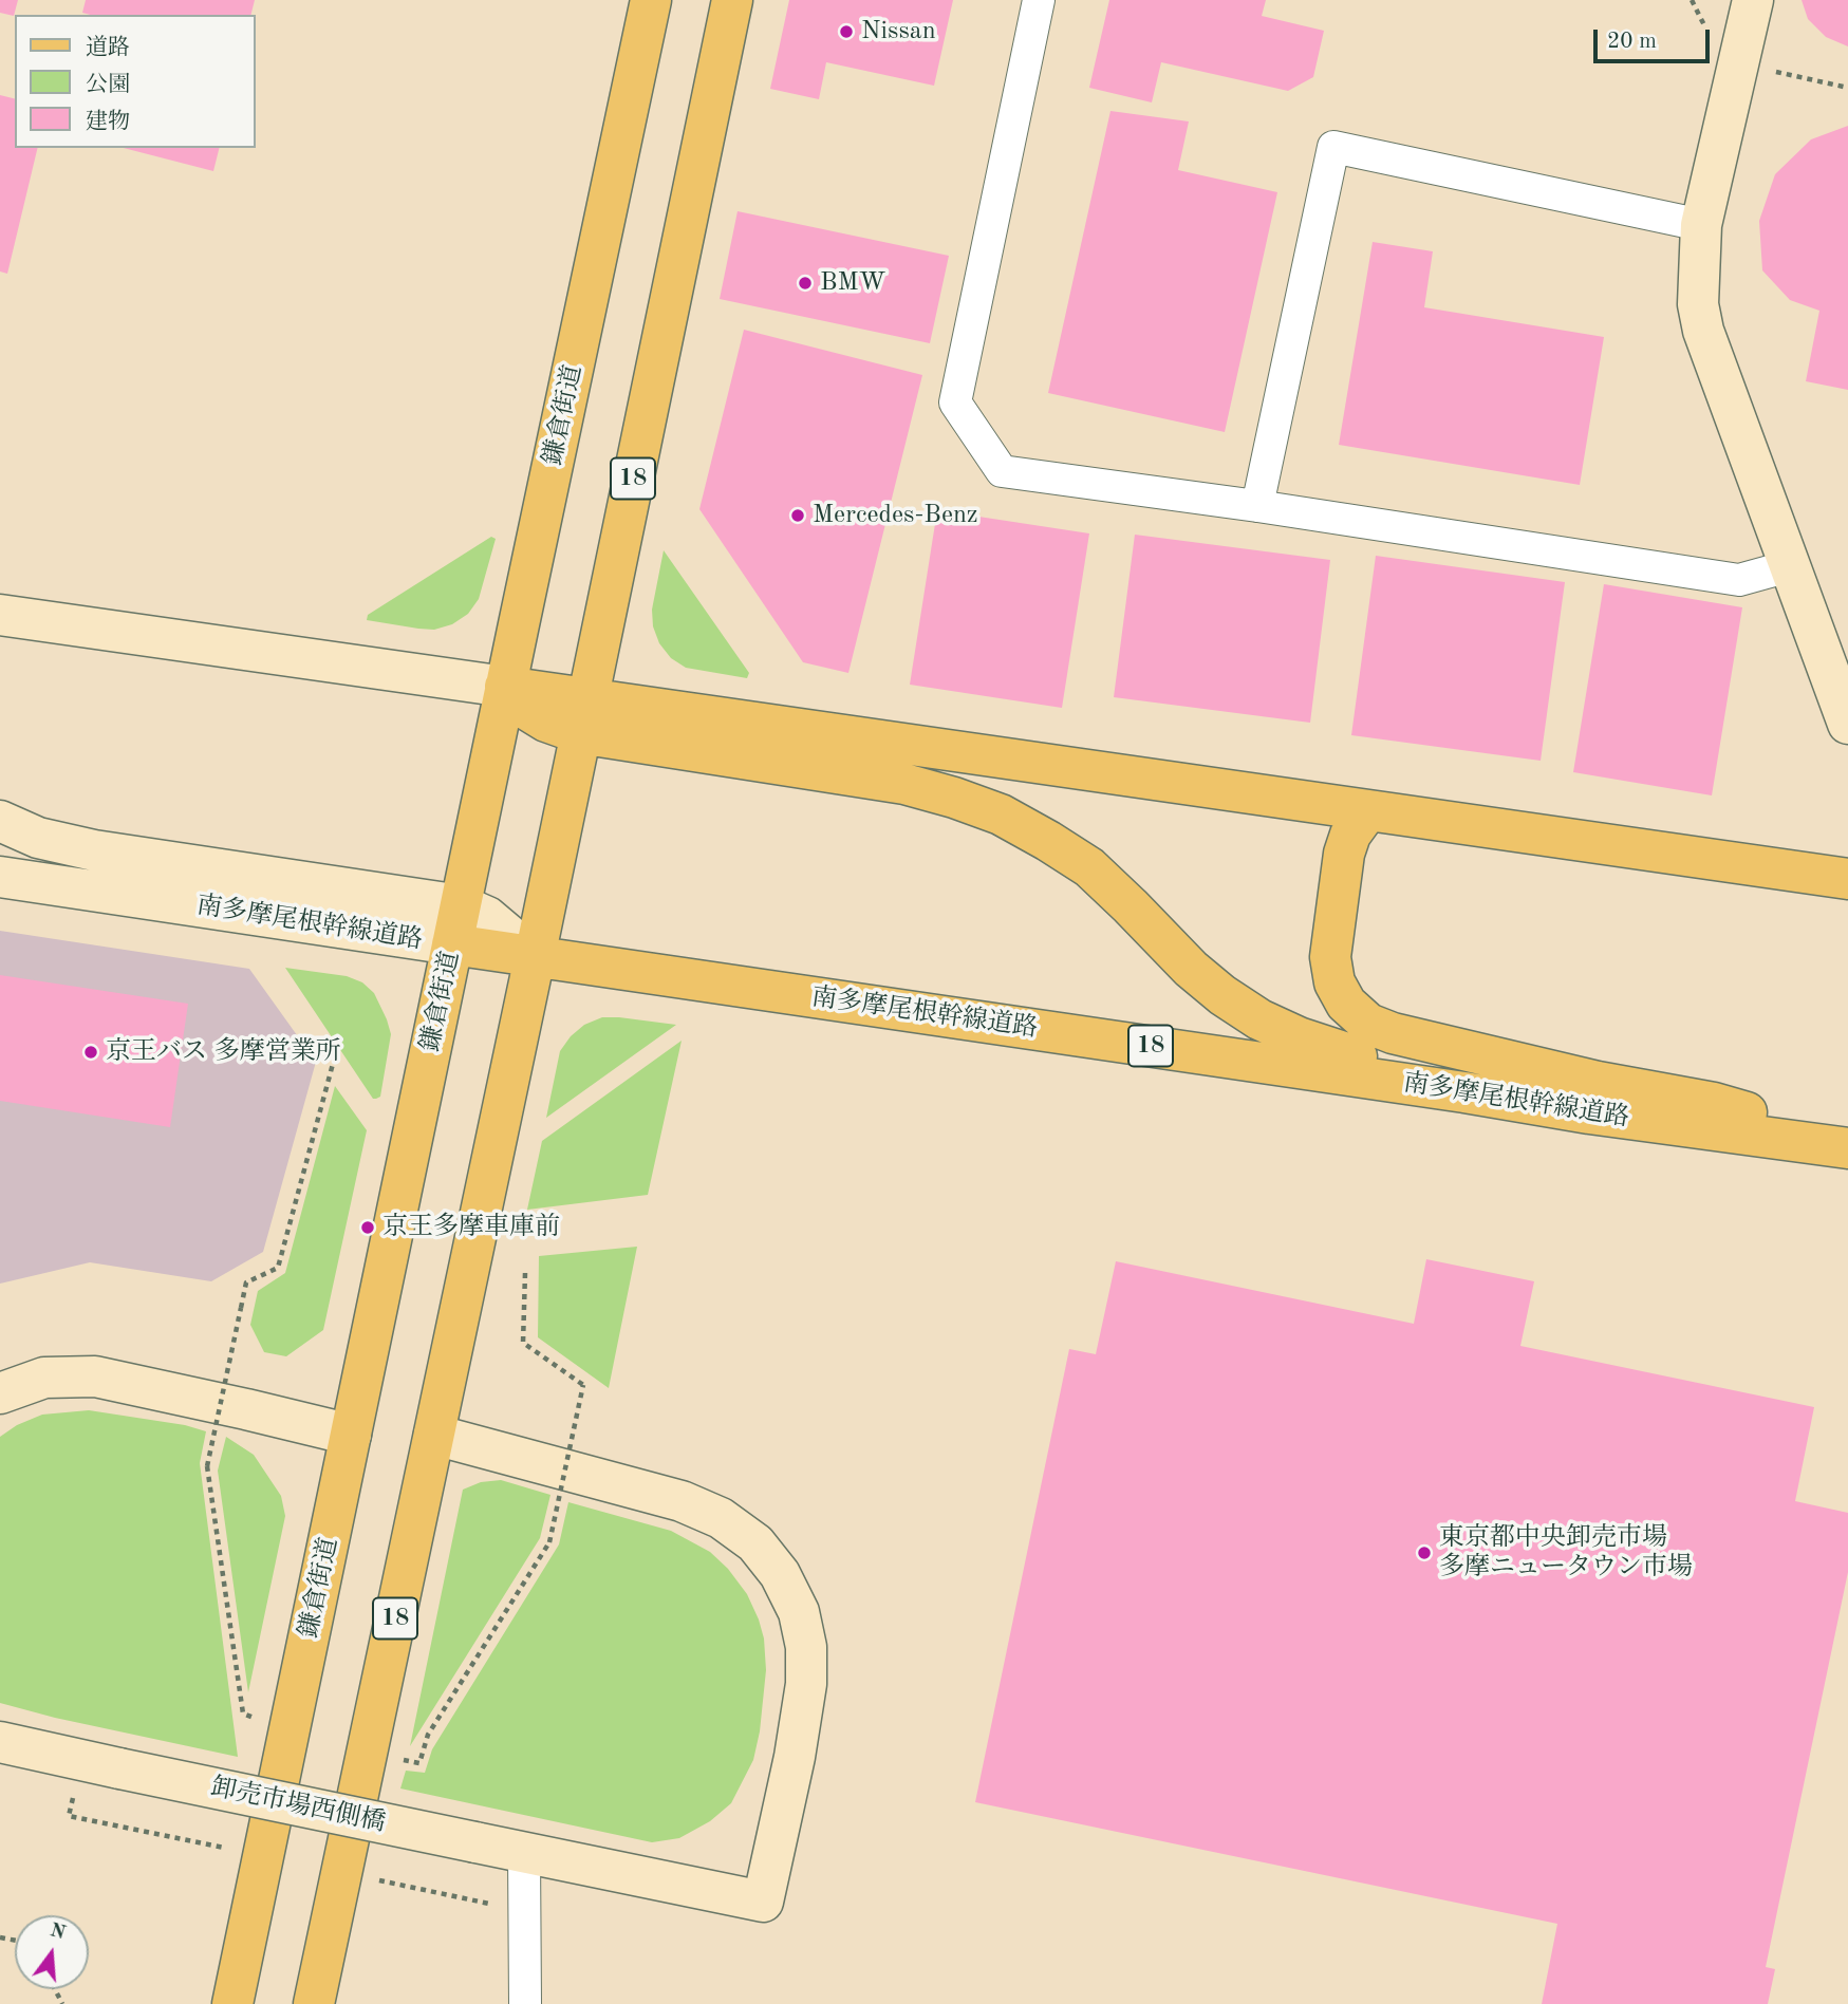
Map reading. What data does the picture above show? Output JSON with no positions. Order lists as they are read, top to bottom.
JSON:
{
  "streets": {
    "main road": ["鎌倉街道", "18", "南多摩尾根幹線道路"],
    "street": ["卸売市場西側橋"]
  },
  "crossings": [
    ["鎌倉街道", "南多摩尾根幹線道路"],
    ["18", "南多摩尾根幹線道路"],
    ["18", "卸売市場西側橋"]
  ],
  "places": [
    "Nissan",
    "BMW",
    "Mercedes-Benz",
    "京王バス 多摩営業所",
    "京王多摩車庫前",
    "東京都中央卸売市場 多摩ニュータウン市場"
  ],
  "legend": ["道路", "公園", "建物"],
  "scale_bar": "20 m",
  "north": "top"
}
